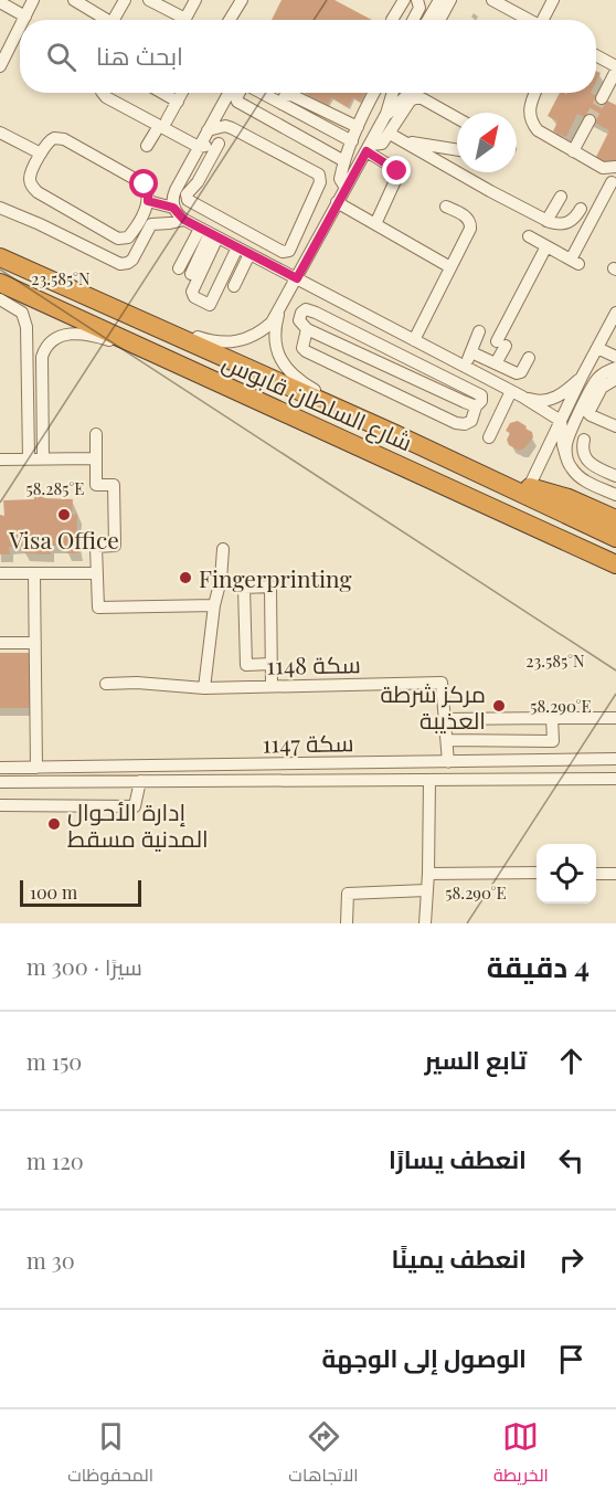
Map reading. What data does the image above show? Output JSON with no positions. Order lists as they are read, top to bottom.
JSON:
{
  "streets": {
    "highway": ["شارع السلطان قابوس"],
    "street": ["سكة 1148", "سكة 1147"]
  },
  "crossings": [
    ["سكة 1148", "سكة 1147"]
  ],
  "places": [
    "Visa Office",
    "Fingerprinting",
    "مركز شرطة العذيبة",
    "إدارة الأحوال المدنية مسقط"
  ],
  "scale_bar": "100 m",
  "north": "top right",
  "page": {
    "search": "ابحث هنا",
    "scale": "100 m",
    "heading": ["4 دقيقة", "سيرًا · 300 m"],
    "list": [
      ["تابع السير", "150 m"],
      ["انعطف يسارًا", "120 m"],
      ["انعطف يمينًا", "30 m"],
      "الوصول إلى الوجهة"
    ],
    "nav": ["الخريطة", "الاتجاهات", "المحفوظات"]
  },
  "coordinates": ["23.585°N", "58.285°E", "58.290°E"]
}
